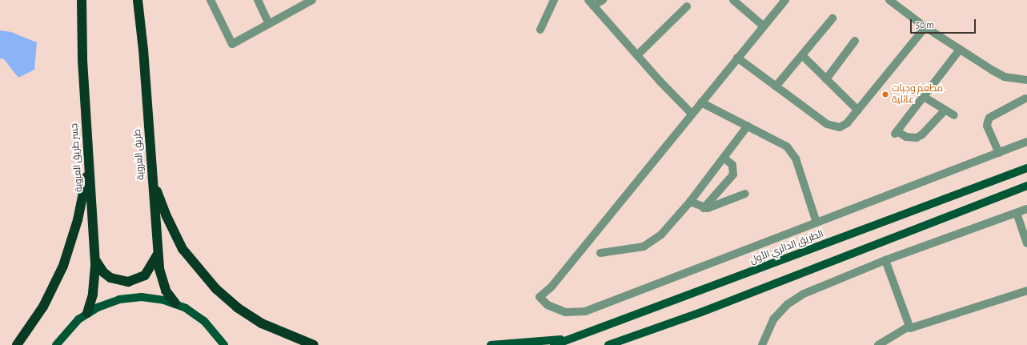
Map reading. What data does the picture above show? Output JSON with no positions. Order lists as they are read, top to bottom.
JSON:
{
  "streets": {
    "highway": ["طريق العروبة", "جسر طريق العروبة"],
    "main road": ["الطريق الدائري الأول"]
  },
  "places": ["مطعم وجبات عائلية"],
  "scale_bar": "50 m"
}
